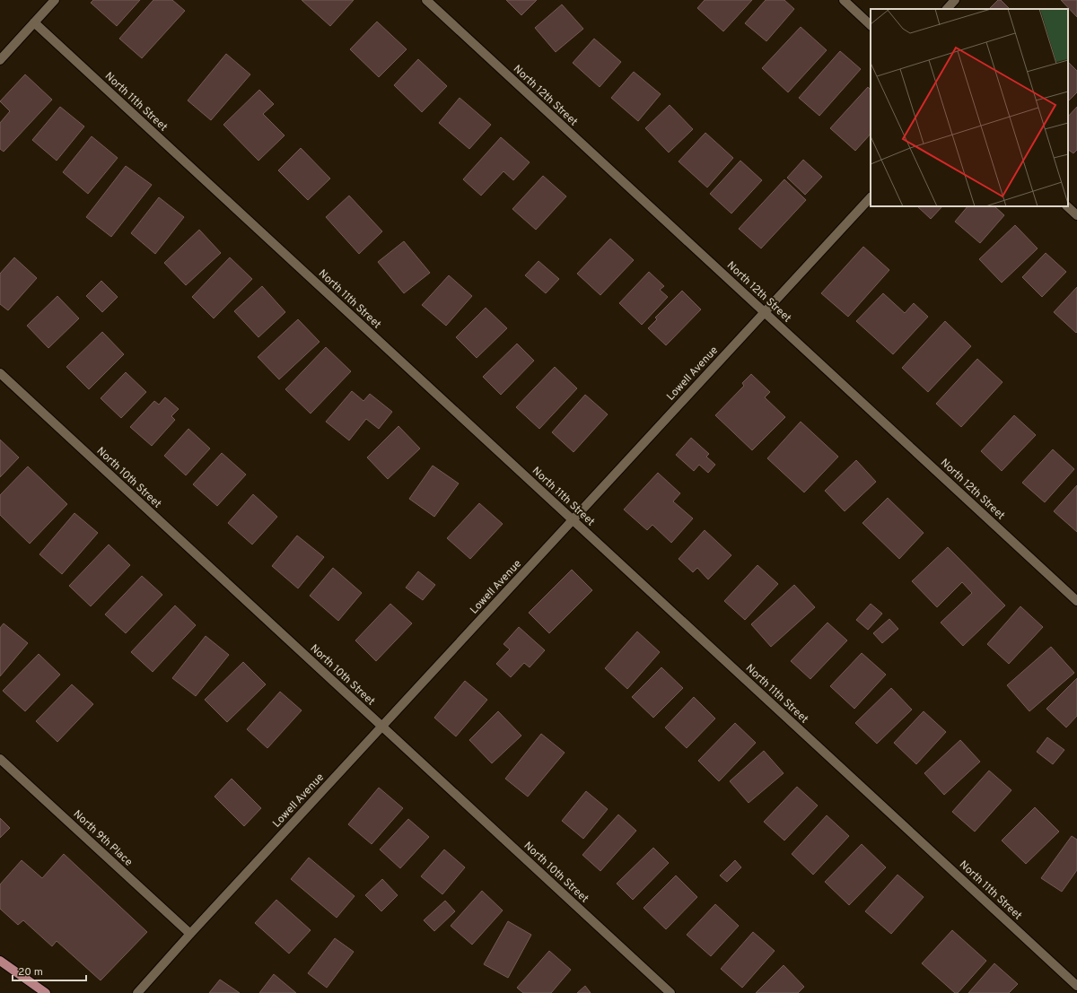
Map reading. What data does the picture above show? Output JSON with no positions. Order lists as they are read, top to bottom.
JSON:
{
  "streets": {
    "street": [
      "North 12th Street",
      "North 11th Street",
      "Lowell Avenue",
      "North 10th Street",
      "North 9th Place"
    ]
  },
  "crossings": [
    ["North 12th Street", "Lowell Avenue"],
    ["North 11th Street", "Lowell Avenue"],
    ["Lowell Avenue", "North 10th Street"],
    ["Lowell Avenue", "North 9th Place"]
  ],
  "scale_bar": "20 m"
}
